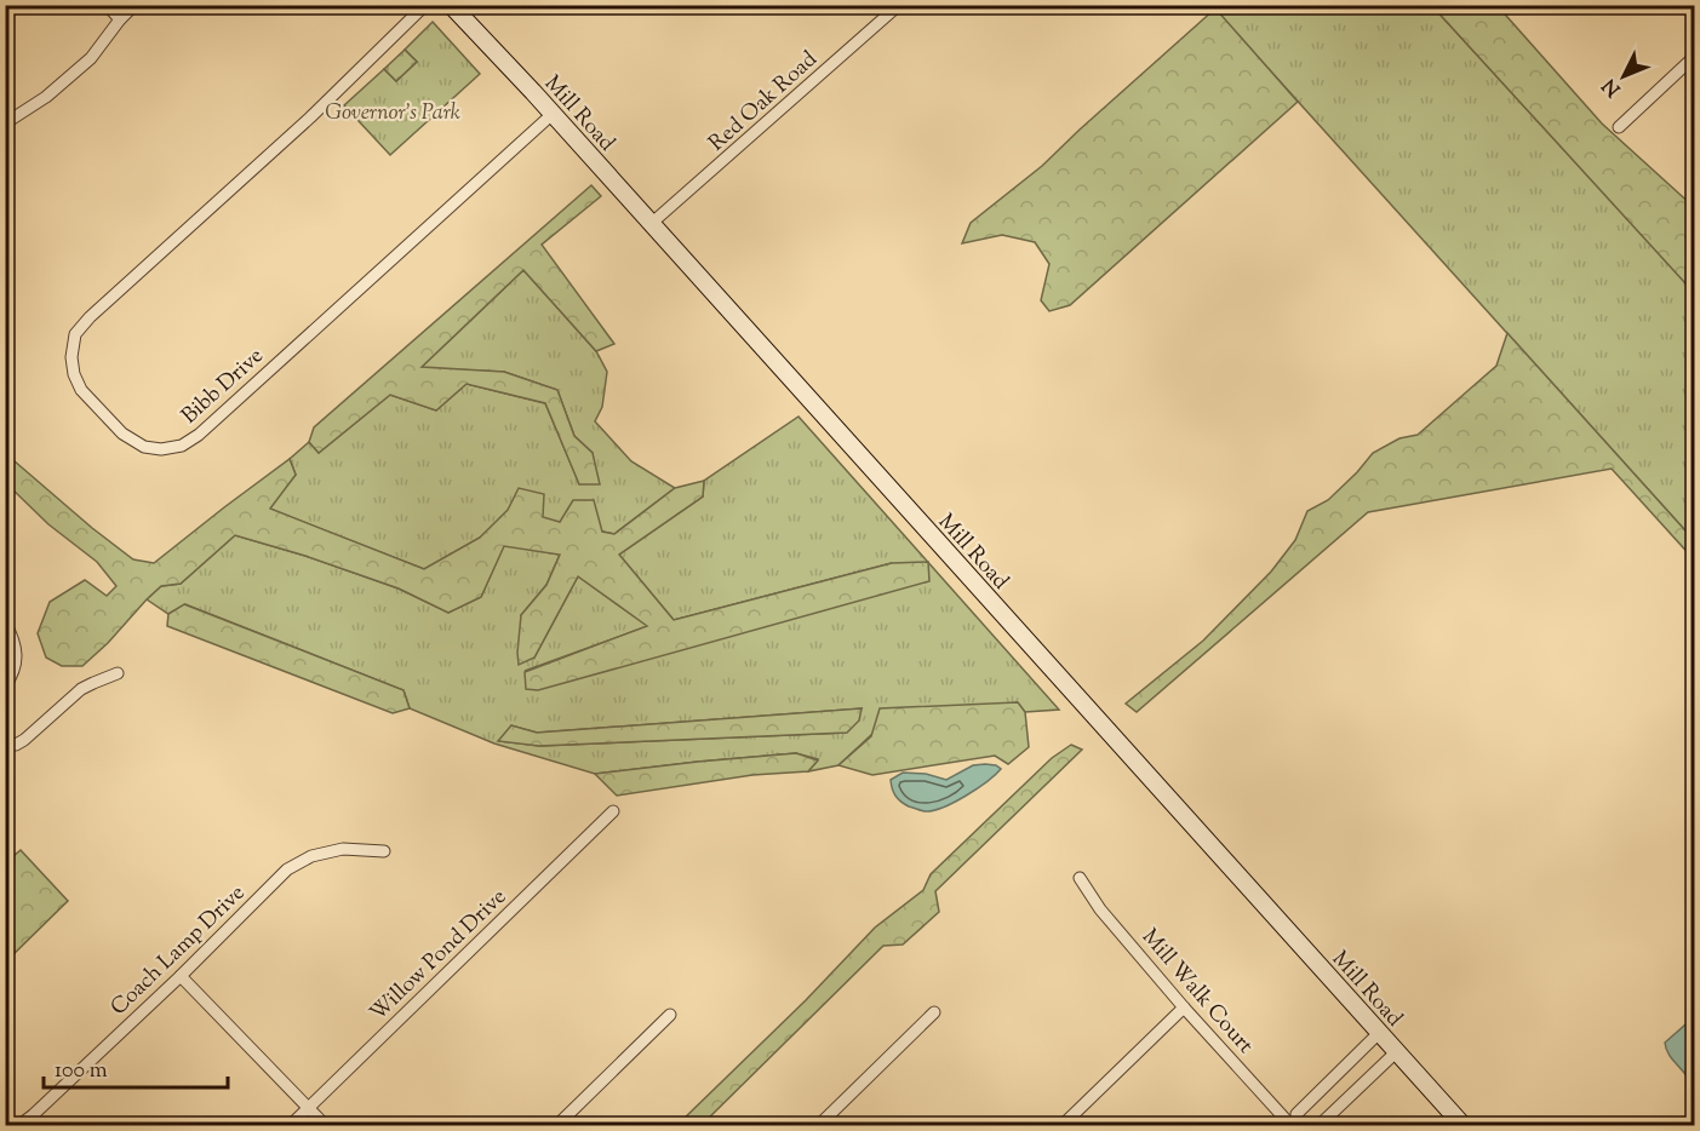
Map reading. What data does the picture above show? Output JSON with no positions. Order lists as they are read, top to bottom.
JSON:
{
  "streets": {
    "street": [
      "Red Oak Road",
      "Mill Road",
      "Bibb Drive",
      "Coach Lamp Drive",
      "Willow Pond Drive",
      "Mill Walk Court"
    ]
  },
  "crossings": [
    ["Red Oak Road", "Mill Road"],
    ["Mill Road", "Bibb Drive"]
  ],
  "parks": ["Governor's Park"],
  "scale_bar": "100 m",
  "north": "bottom left"
}
